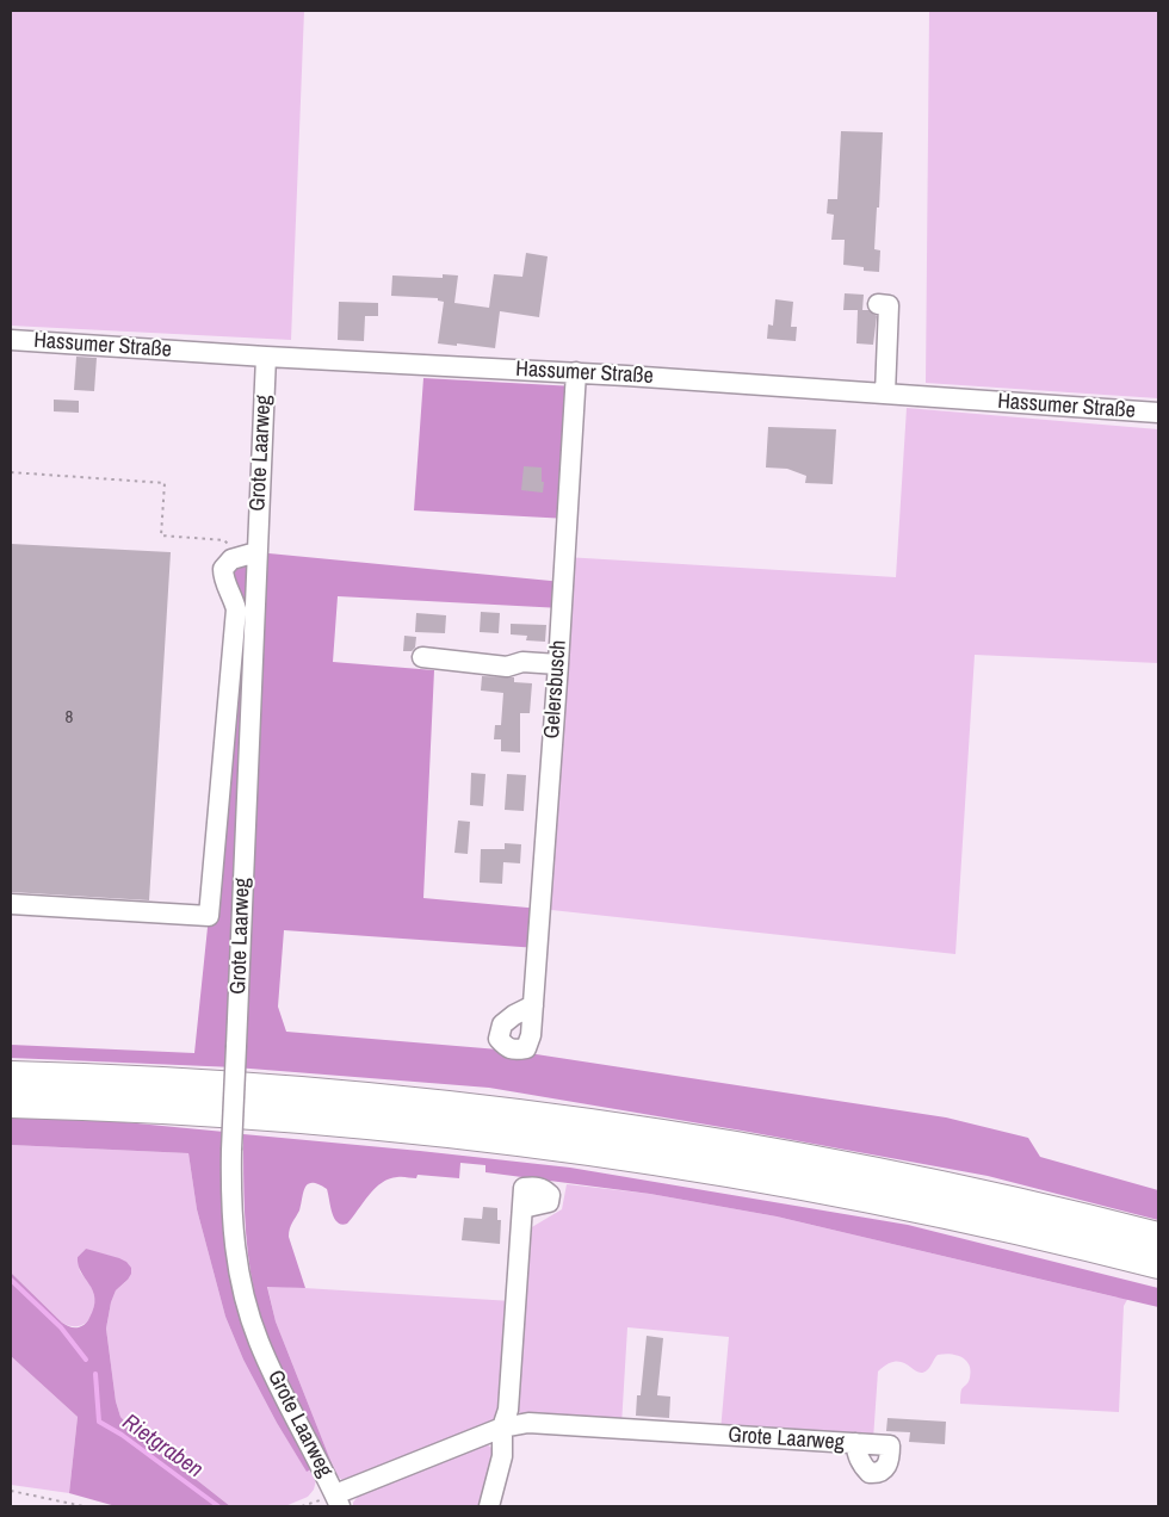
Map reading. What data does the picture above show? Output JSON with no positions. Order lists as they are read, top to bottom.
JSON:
{
  "streets": {
    "street": ["Hassumer Straße", "Grote Laarweg", "Gelersbusch"]
  },
  "crossings": [
    ["Hassumer Straße", "Grote Laarweg"],
    ["Hassumer Straße", "Gelersbusch"]
  ],
  "water": ["Rietgraben"],
  "house_numbers": ["8"]
}
